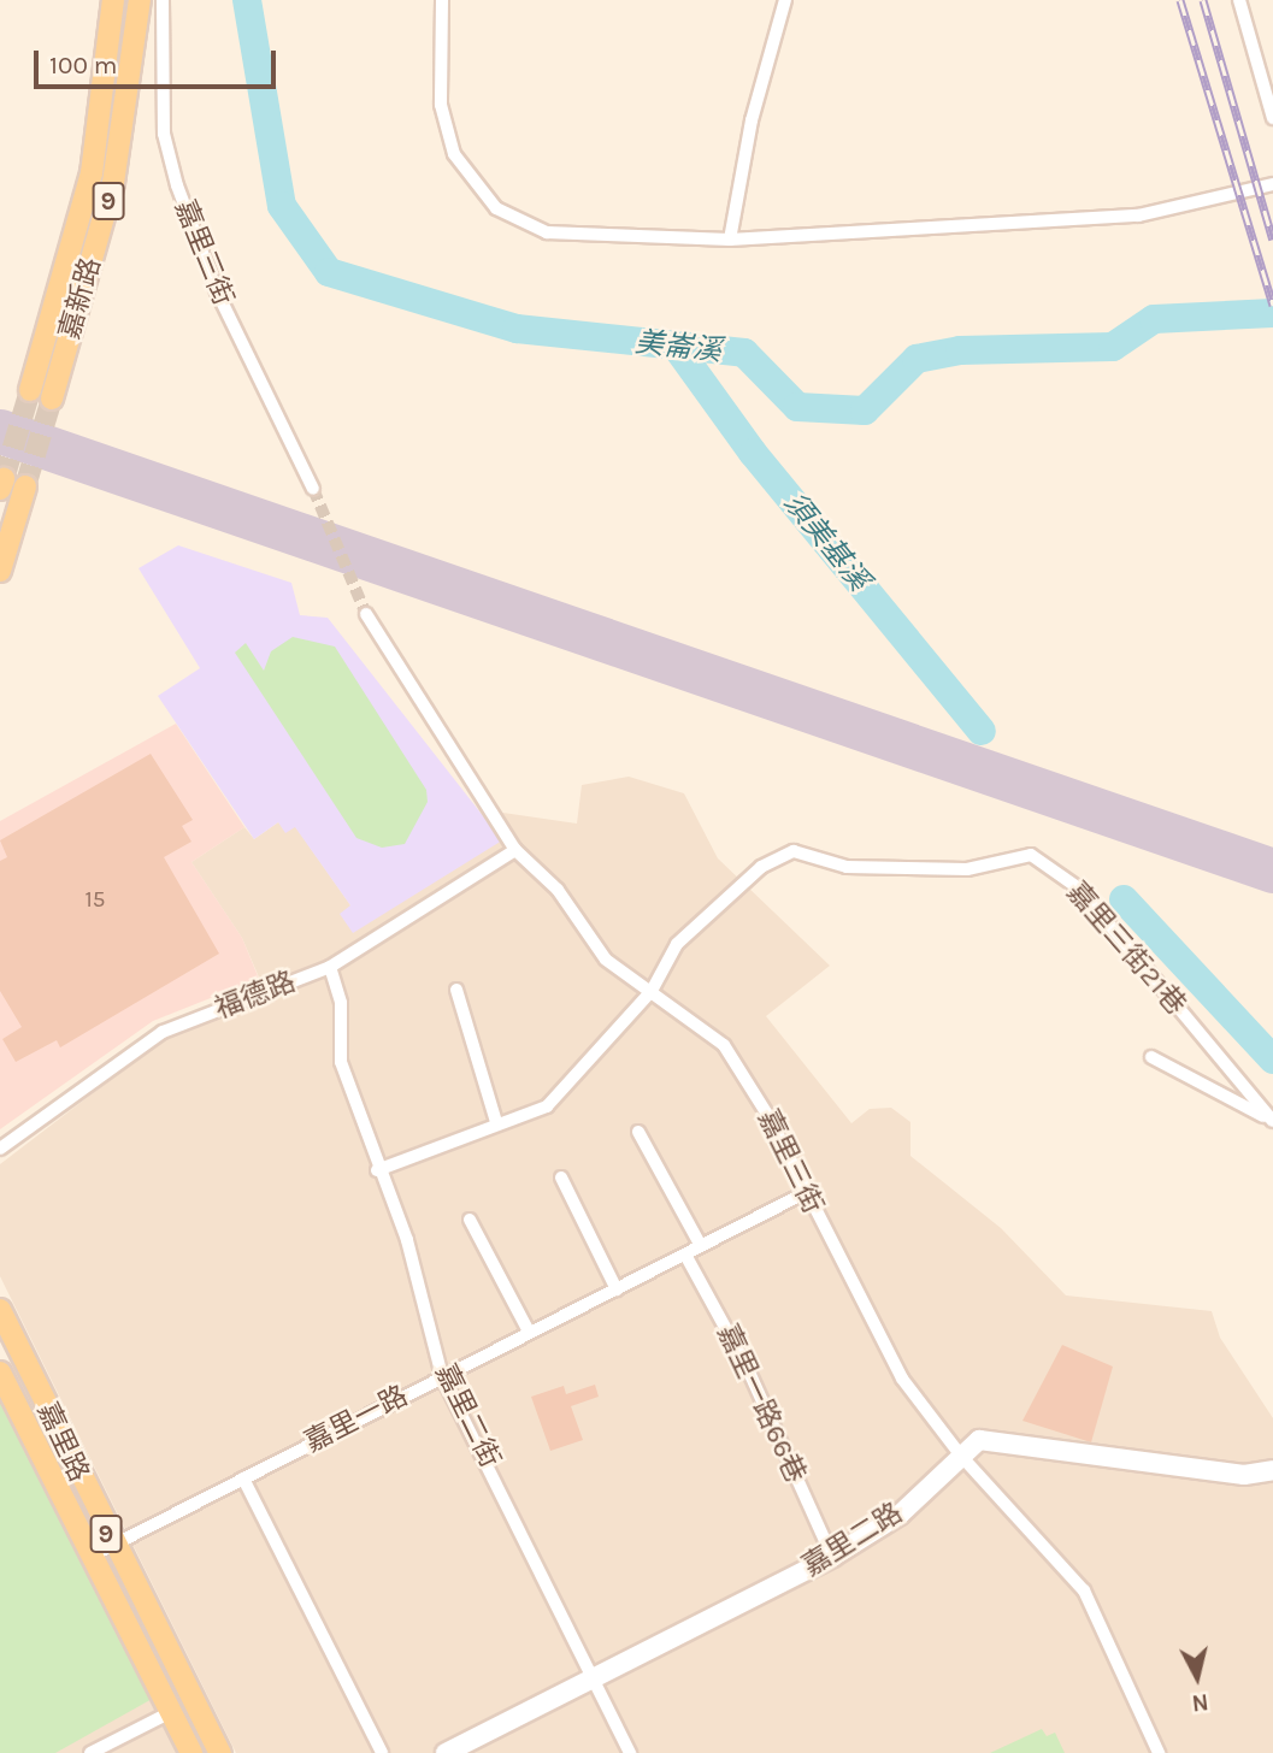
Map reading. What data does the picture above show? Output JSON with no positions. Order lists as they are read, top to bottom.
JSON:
{
  "streets": {
    "main road": ["9", "嘉新路", "嘉里路"],
    "street": [
      "嘉里三街",
      "嘉里三街21巷",
      "福德路",
      "嘉里一路66巷",
      "嘉里二街",
      "嘉里一路",
      "嘉里二路"
    ]
  },
  "crossings": [
    ["嘉里三街", "嘉里三街21巷"],
    ["嘉里三街", "福德路"],
    ["嘉里三街", "嘉里一路"],
    ["嘉里三街", "嘉里二路"],
    ["嘉里三街21巷", "嘉里二街"],
    ["福德路", "嘉里二街"],
    ["嘉里一路66巷", "嘉里一路"],
    ["嘉里一路66巷", "嘉里二路"],
    ["嘉里二街", "嘉里一路"],
    ["嘉里二街", "嘉里二路"],
    ["嘉里一路", "嘉里路"]
  ],
  "water": ["美崙溪", "須美基溪"],
  "house_numbers": ["15"],
  "scale_bar": "100 m",
  "north": "bottom"
}
